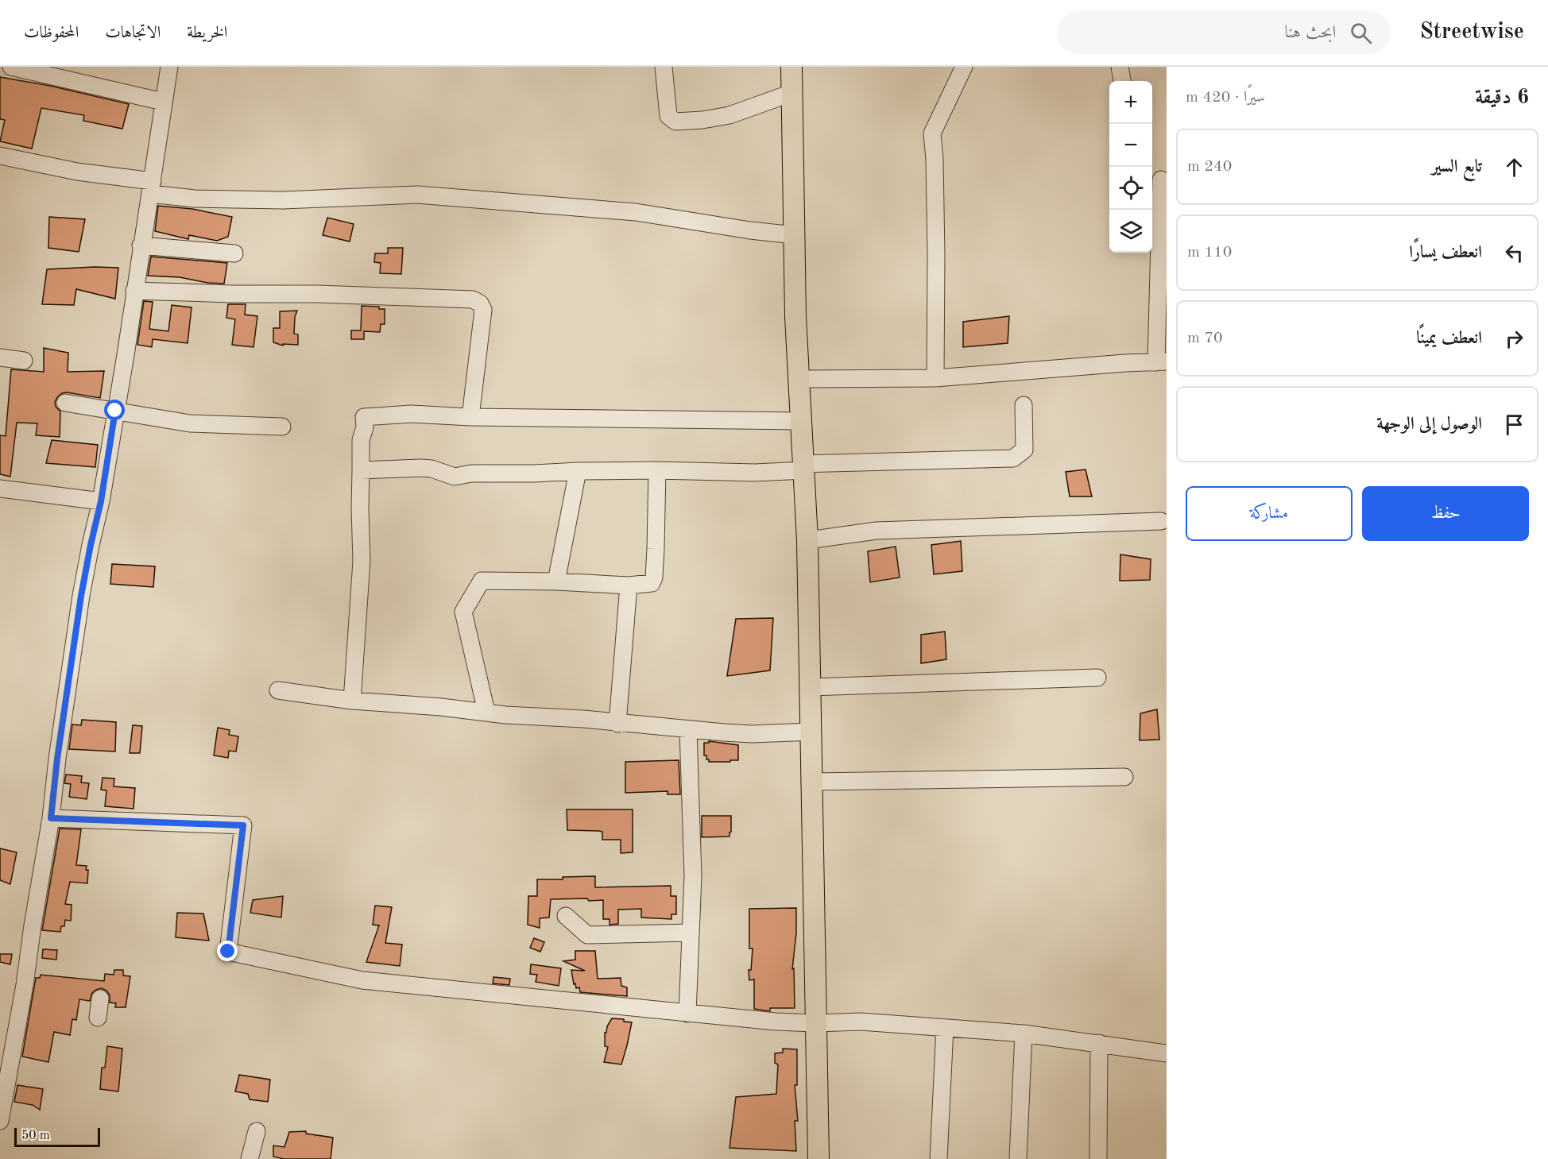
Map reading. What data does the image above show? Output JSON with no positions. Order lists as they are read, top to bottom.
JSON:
{
  "scale_bar": "50 m",
  "page": {
    "header": "Streetwise",
    "search": "ابحث هنا",
    "nav": ["الخريطة", "الاتجاهات", "المحفوظات"],
    "heading": ["6 دقيقة", "سيرًا · 420 m"],
    "map_buttons": ["+", "−"],
    "list": [
      ["تابع السير", "240 m"],
      ["انعطف يسارًا", "110 m"],
      ["انعطف يمينًا", "70 m"],
      "الوصول إلى الوجهة"
    ],
    "buttons": ["حفظ", "مشاركة"],
    "scale": "50 m"
  }
}
